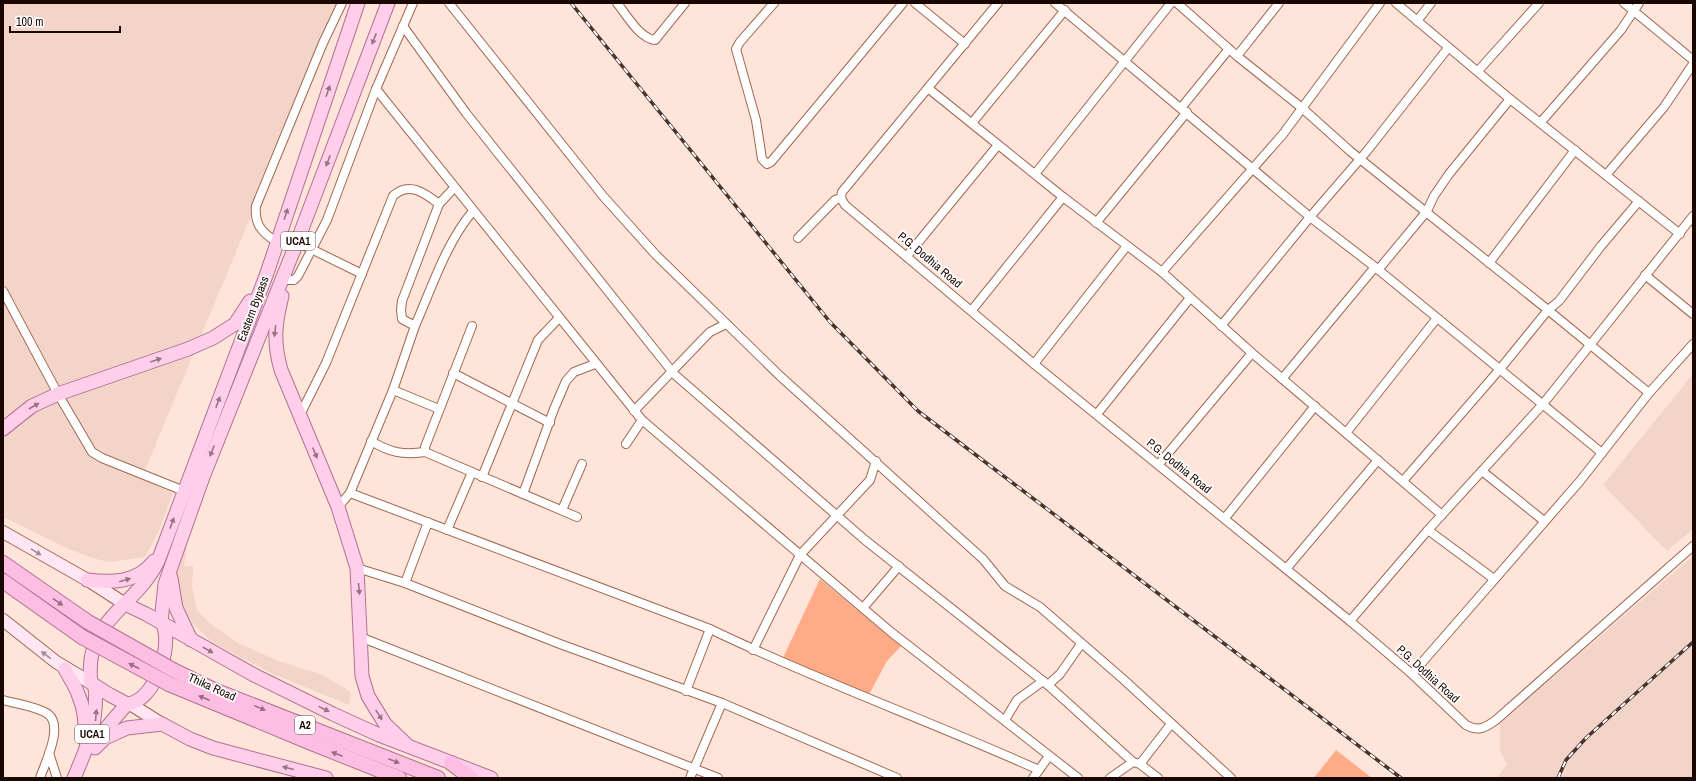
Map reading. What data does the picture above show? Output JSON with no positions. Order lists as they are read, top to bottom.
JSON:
{
  "streets": {
    "highway": ["Thika Road", "A2"],
    "main road": ["UCA1", "Eastern Bypass"],
    "street": ["P.G. Dodhia Road"]
  },
  "crossings": [
    ["UCA1", "Eastern Bypass"]
  ],
  "scale_bar": "100 m"
}
